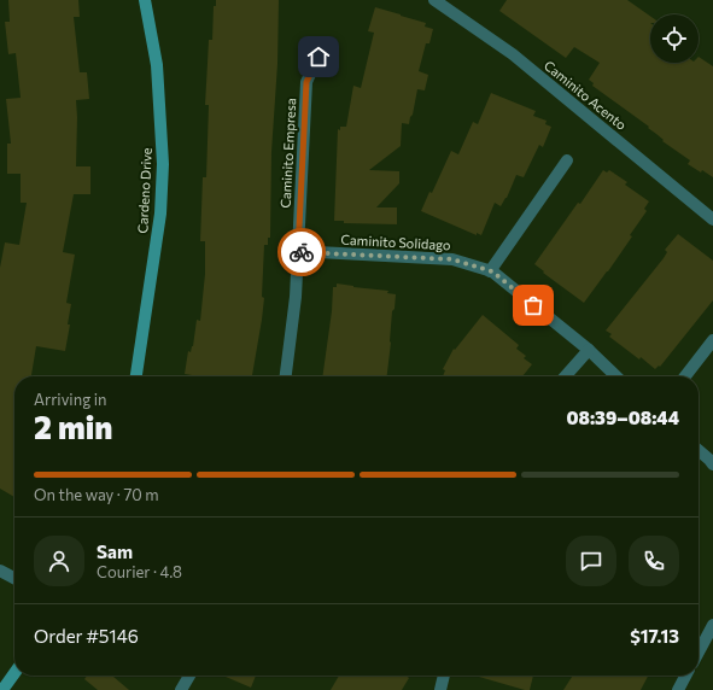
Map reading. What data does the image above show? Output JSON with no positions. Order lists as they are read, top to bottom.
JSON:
{
  "streets": {
    "street": [
      "Caminito Acento",
      "Caminito Empresa",
      "Cardeno Drive",
      "Caminito Solidago"
    ]
  },
  "crossings": [
    ["Caminito Empresa", "Caminito Solidago"]
  ],
  "page": {
    "heading": ["2 min", "Arriving in", "08:39–08:44"],
    "panel": [
      "Sam",
      "Courier · 4.8",
      "Order #5146",
      "$17.13"
    ],
    "bar": "On the way · 70 m"
  }
}
